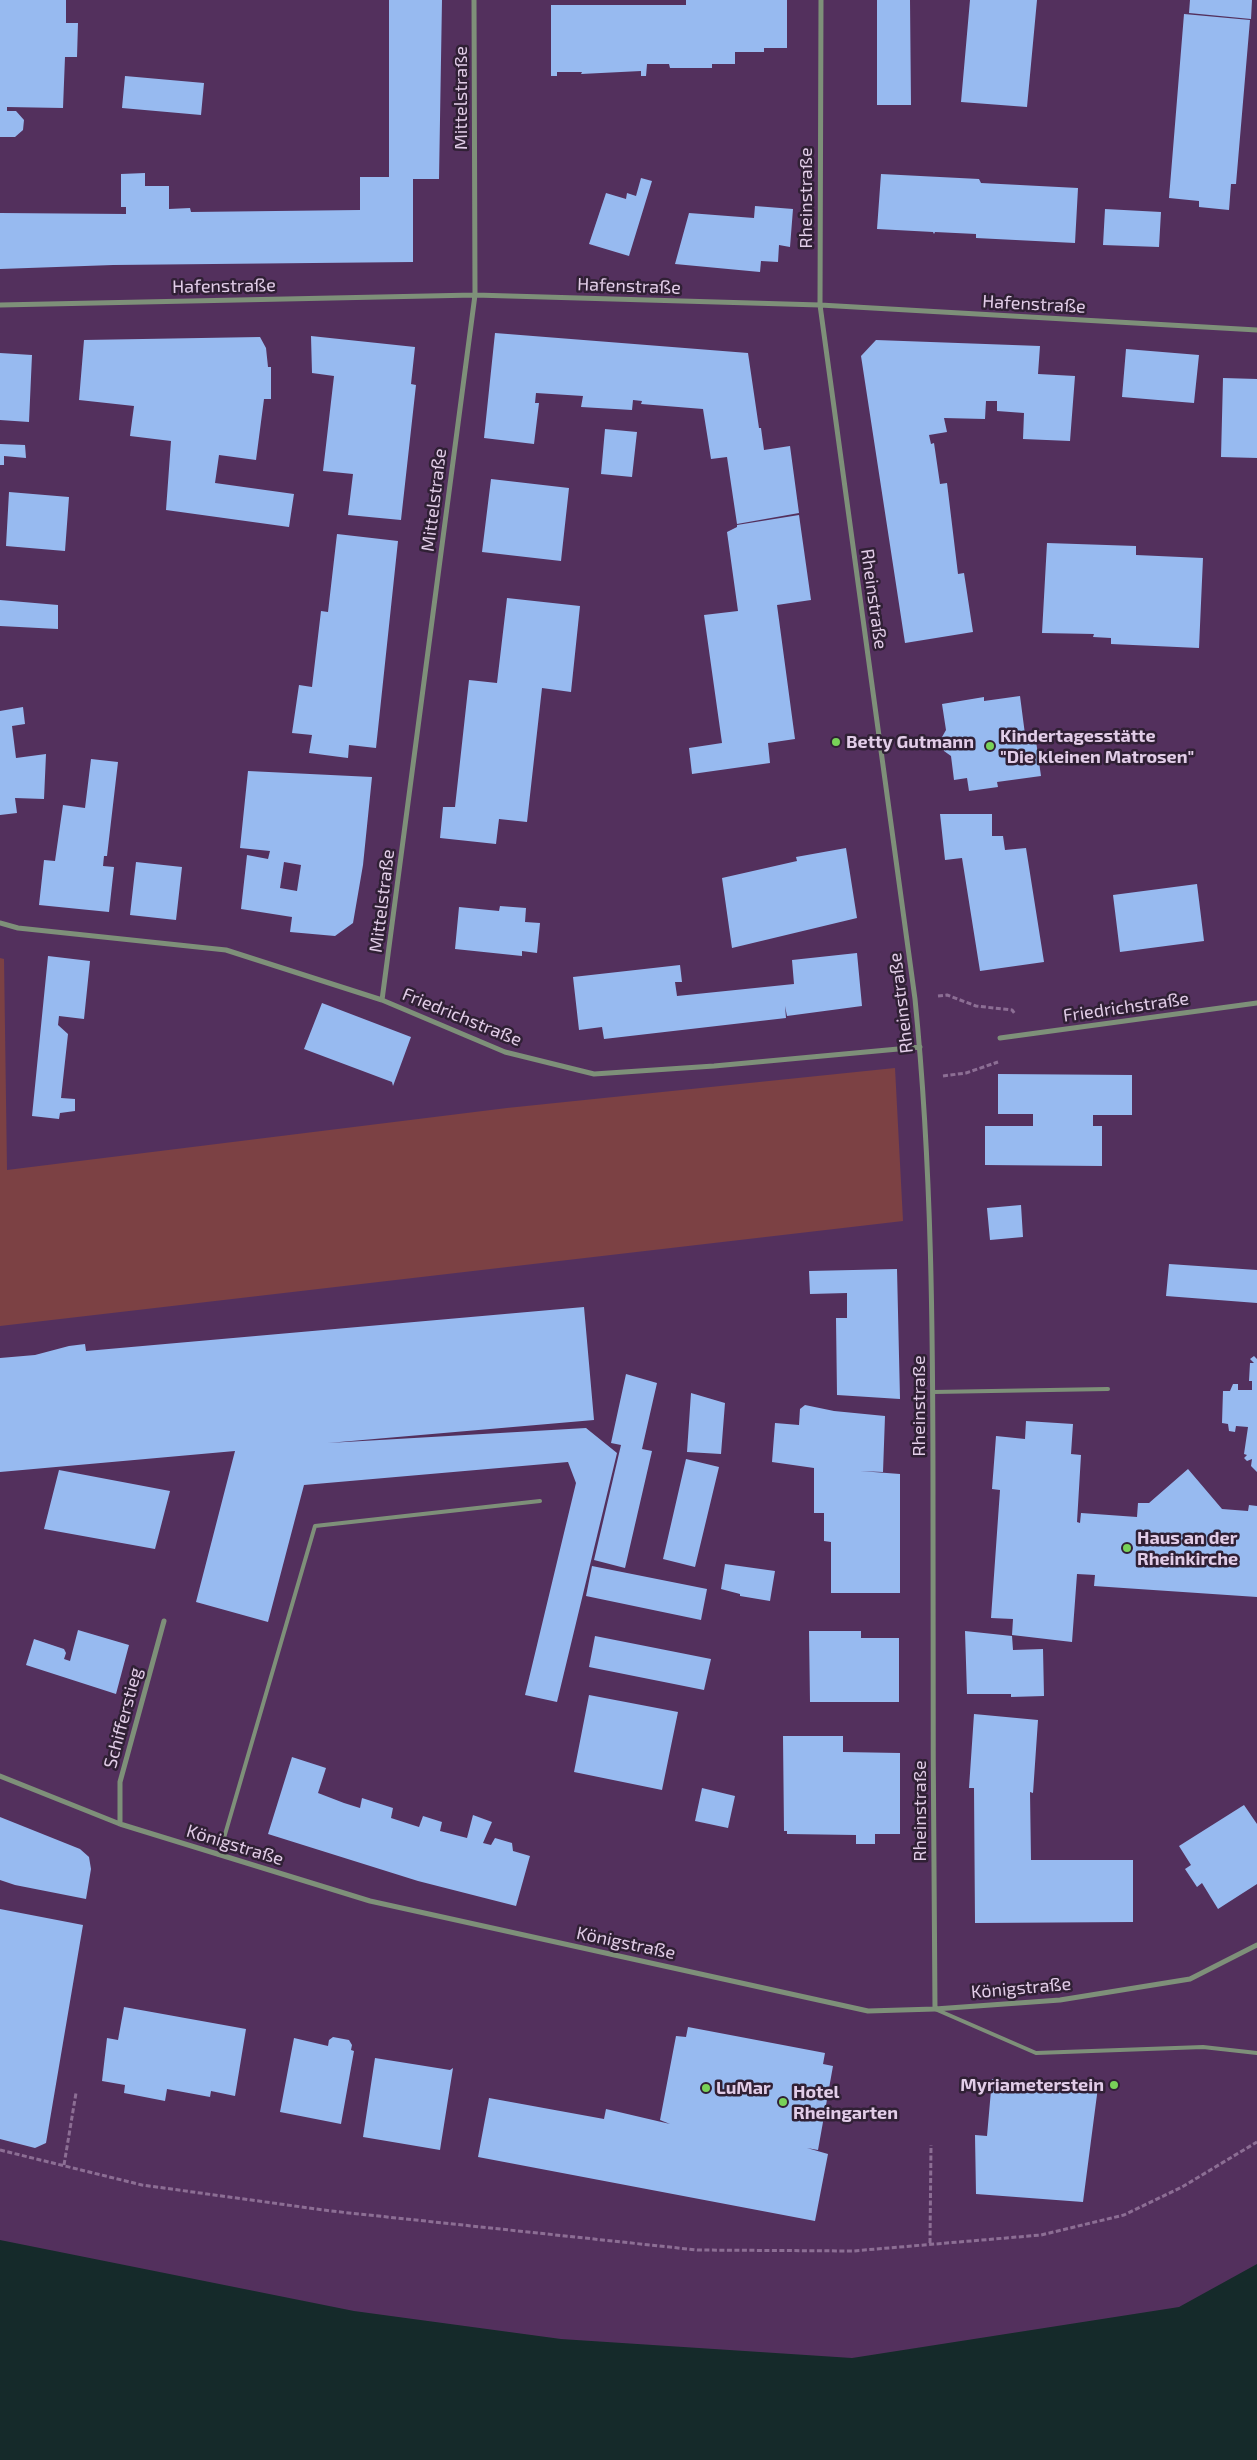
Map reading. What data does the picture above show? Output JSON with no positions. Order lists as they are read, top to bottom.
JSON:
{
  "streets": {
    "street": [
      "Mittelstraße",
      "Rheinstraße",
      "Hafenstraße",
      "Friedrichstraße",
      "Schifferstieg",
      "Königstraße"
    ]
  },
  "crossings": [
    ["Mittelstraße", "Hafenstraße"],
    ["Mittelstraße", "Friedrichstraße"],
    ["Rheinstraße", "Hafenstraße"],
    ["Rheinstraße", "Friedrichstraße"],
    ["Rheinstraße", "Königstraße"],
    ["Schifferstieg", "Königstraße"]
  ],
  "places": [
    "Betty Gutmann",
    "Kindertagesstätte \"Die kleinen Matrosen\"",
    "Haus an der Rheinkirche",
    "Myriameterstein",
    "LuMar",
    "Hotel Rheingarten"
  ]
}
